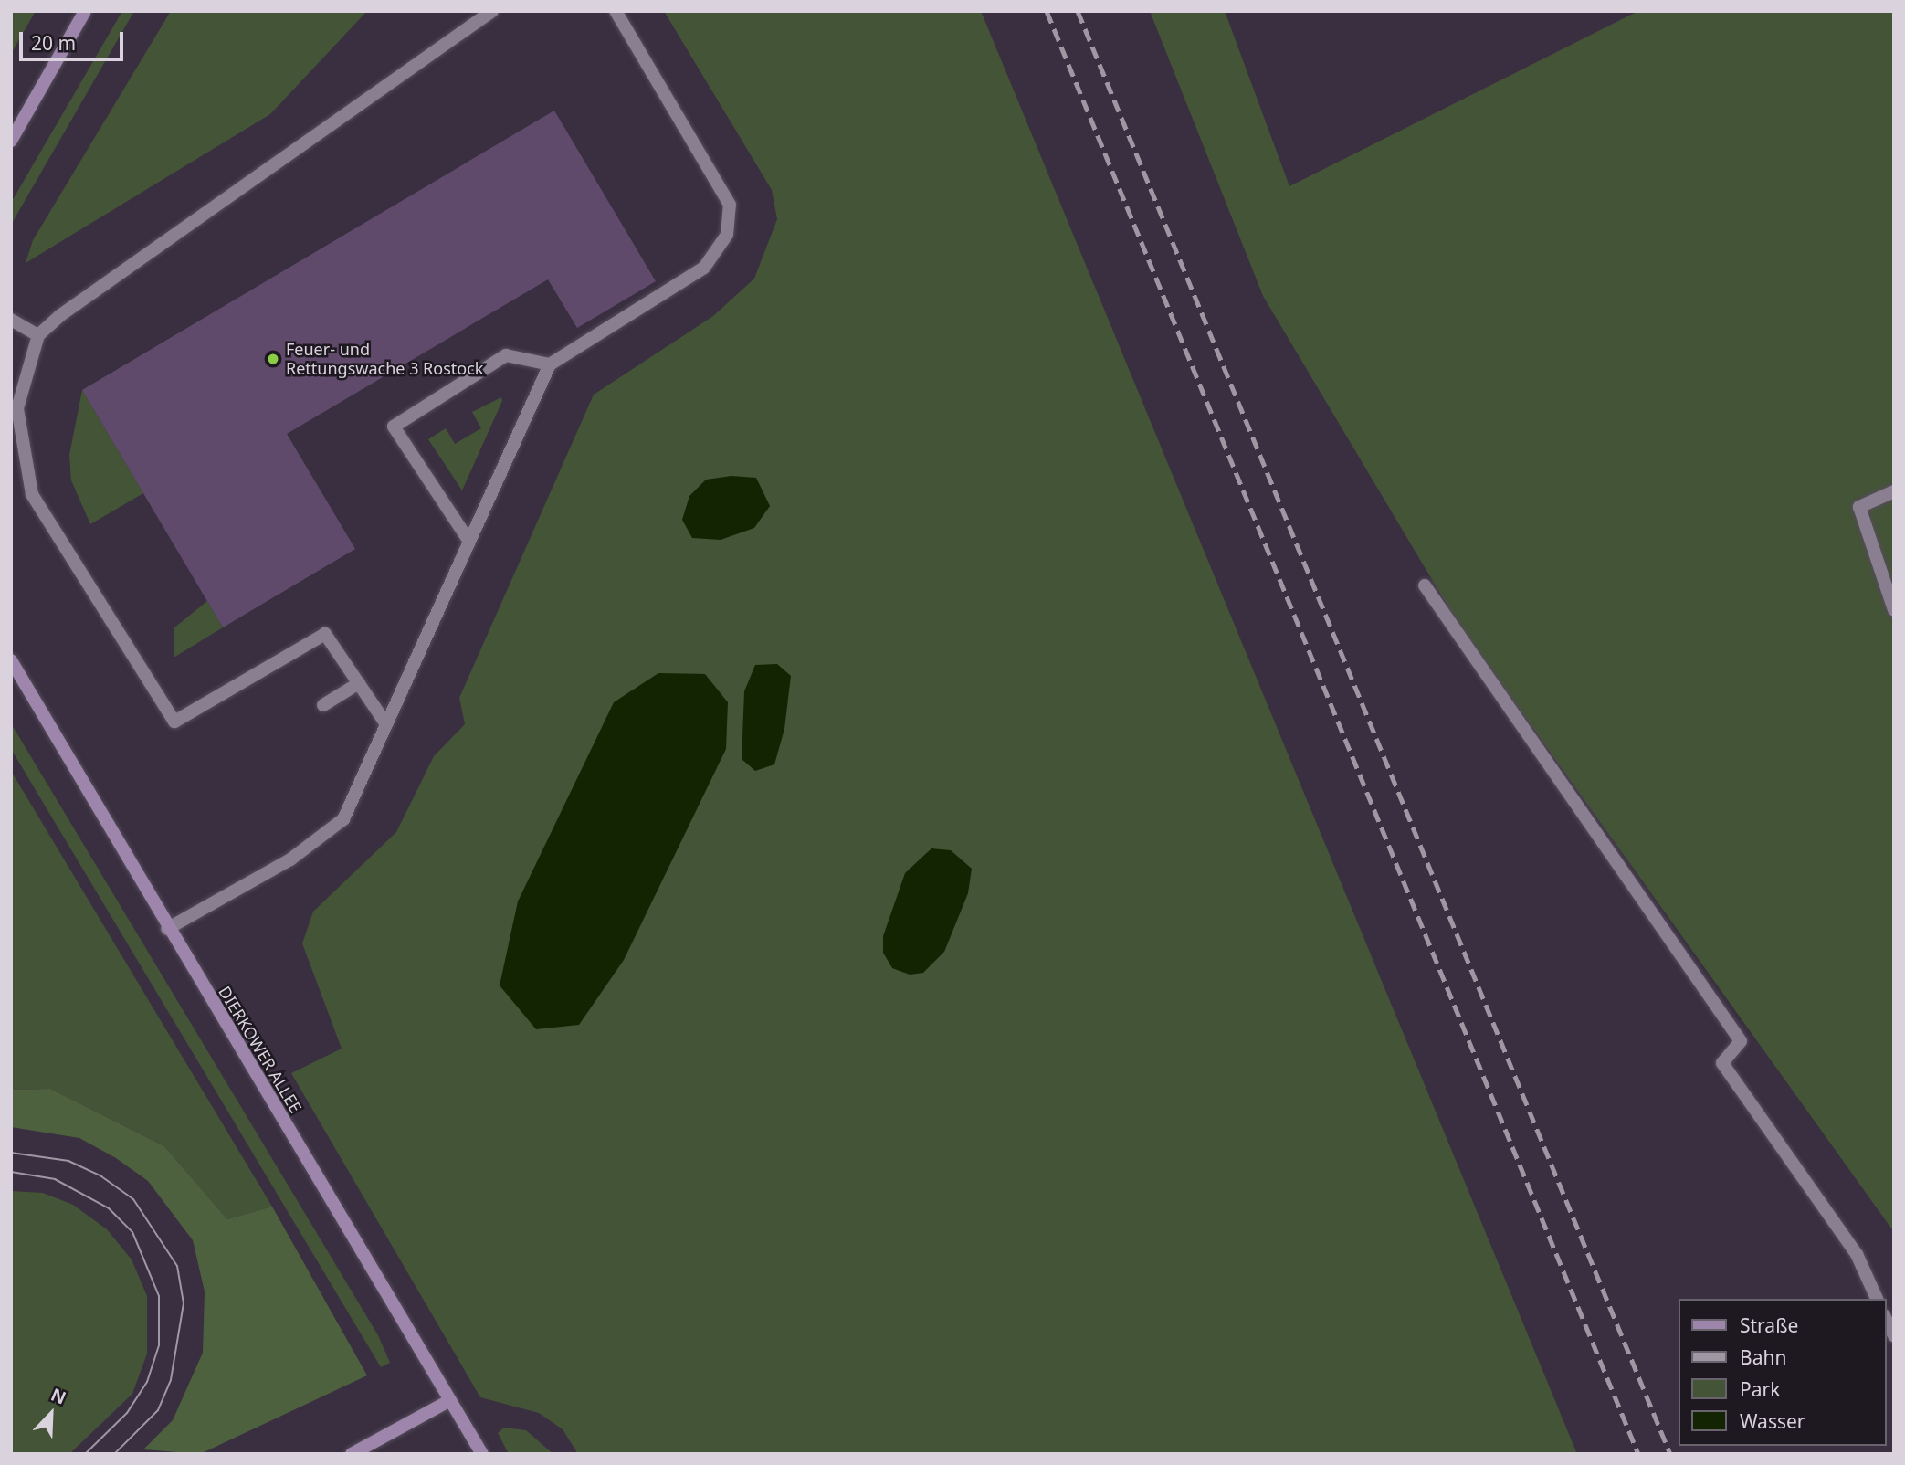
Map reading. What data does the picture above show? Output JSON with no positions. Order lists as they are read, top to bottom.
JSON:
{
  "streets": {
    "main road": ["DIERKOWER ALLEE"]
  },
  "places": ["Feuer- und Rettungswache 3 Rostock"],
  "legend": [
    "Straße",
    "Bahn",
    "Park",
    "Wasser"
  ],
  "scale_bar": "20 m",
  "north": "top right"
}
